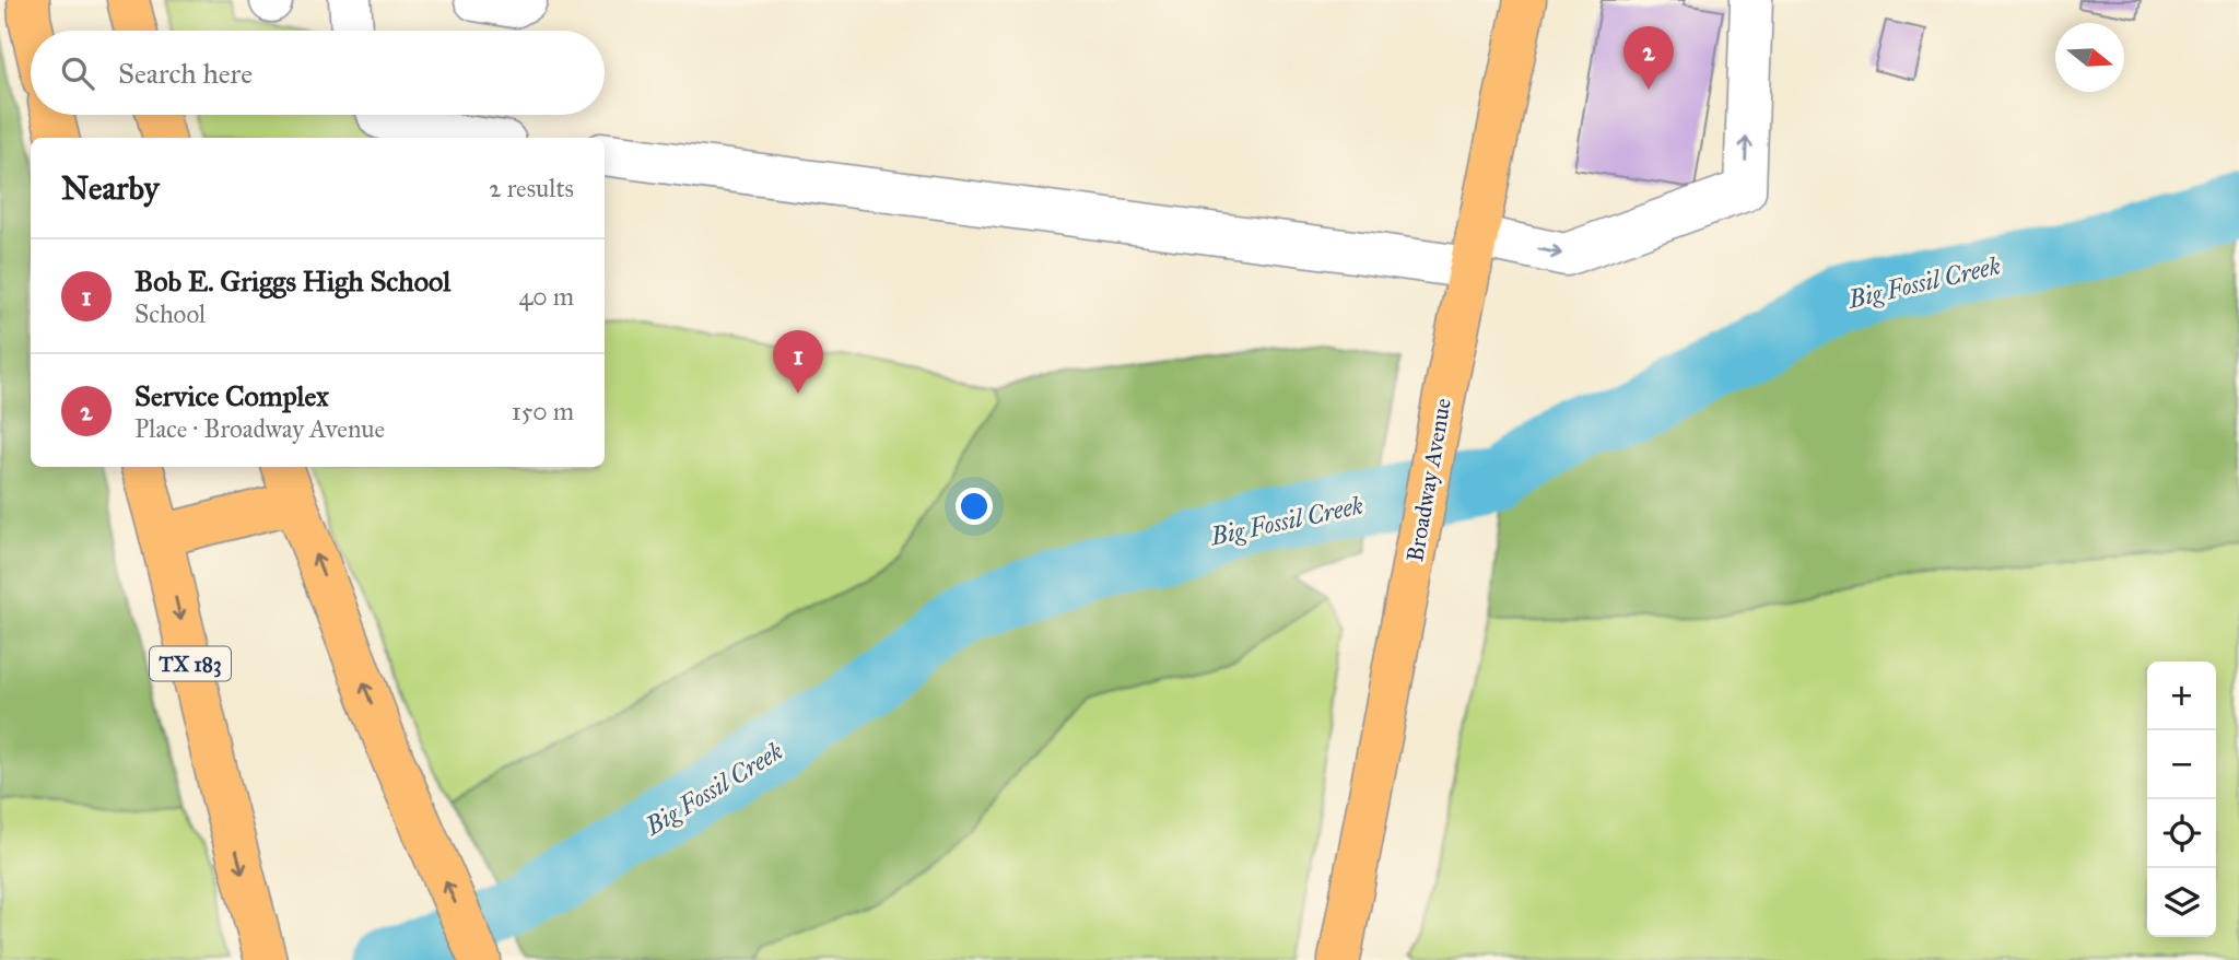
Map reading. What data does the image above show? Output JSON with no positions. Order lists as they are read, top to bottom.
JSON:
{
  "streets": {
    "main road": ["Broadway Avenue", "TX 183"]
  },
  "water": ["Big Fossil Creek"],
  "north": "right",
  "page": {
    "pins": ["2", "1"],
    "search": "Search here",
    "heading": ["Nearby", "2 results"],
    "list": [
      {
        "mark": "1",
        "name": "Bob E. Griggs High School",
        "note": "School",
        "value": "40 m"
      },
      {
        "mark": "2",
        "name": "Service Complex",
        "note": "Place · Broadway Avenue",
        "value": "150 m"
      }
    ],
    "map_buttons": ["+", "−"]
  }
}
